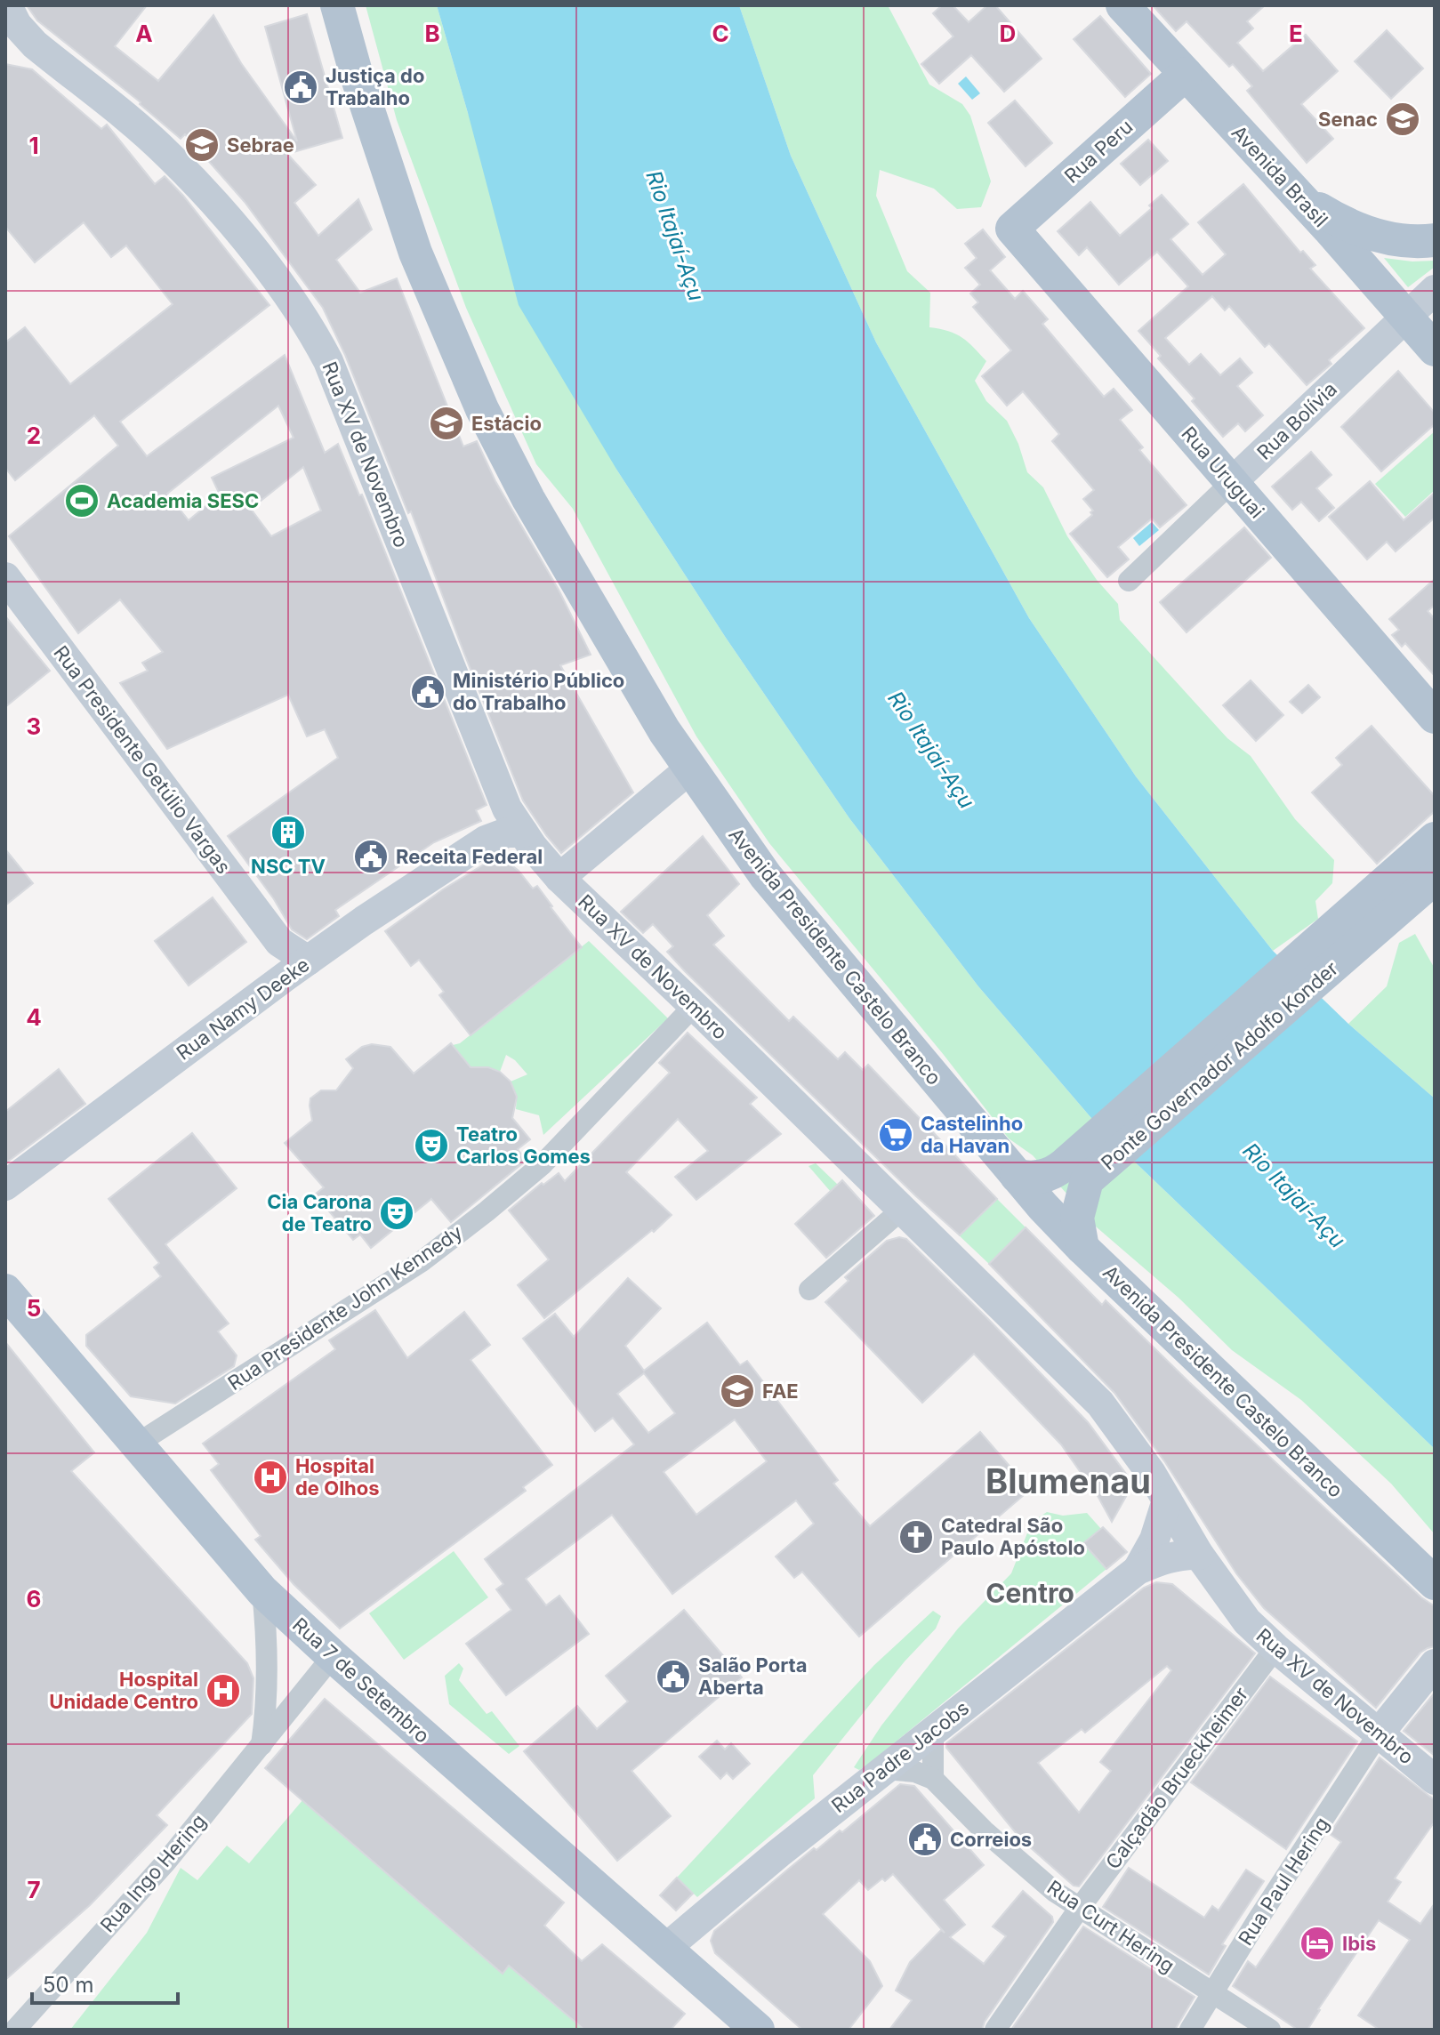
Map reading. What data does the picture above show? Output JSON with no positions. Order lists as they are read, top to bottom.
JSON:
{
  "streets": {
    "main road": [
      "Rua Peru",
      "Avenida Brasil",
      "Rua Uruguai",
      "Avenida Presidente Castelo Branco",
      "Ponte Governador Adolfo Konder",
      "Rua 7 de Setembro"
    ],
    "street": [
      "Rua Bolívia",
      "Rua XV de Novembro",
      "Rua Presidente Getúlio Vargas",
      "Rua Namy Deeke",
      "Rua Presidente John Kennedy",
      "Rua Padre Jacobs",
      "Calçadão Brueckheimer",
      "Rua Ingo Hering",
      "Rua Paul Hering",
      "Rua Curt Hering"
    ]
  },
  "crossings": [
    ["Rua Peru", "Avenida Brasil"],
    ["Rua Peru", "Rua Uruguai"],
    ["Avenida Brasil", "Rua Bolívia"],
    ["Rua Bolívia", "Rua Uruguai"],
    ["Rua XV de Novembro", "Rua Namy Deeke"],
    ["Rua XV de Novembro", "Rua Presidente John Kennedy"],
    ["Rua XV de Novembro", "Rua Padre Jacobs"],
    ["Rua XV de Novembro", "Calçadão Brueckheimer"],
    ["Rua XV de Novembro", "Rua Paul Hering"],
    ["Rua Presidente Getúlio Vargas", "Rua Namy Deeke"],
    ["Avenida Presidente Castelo Branco", "Ponte Governador Adolfo Konder"],
    ["Rua Presidente John Kennedy", "Rua 7 de Setembro"],
    ["Rua 7 de Setembro", "Rua Padre Jacobs"],
    ["Rua 7 de Setembro", "Rua Ingo Hering"],
    ["Calçadão Brueckheimer", "Rua Curt Hering"],
    ["Rua Paul Hering", "Rua Curt Hering"]
  ],
  "districts": ["Blumenau", "Centro"],
  "water": ["Rio Itajaí-Açu"],
  "places": {
    "public building": [
      "Justiça do Trabalho",
      "Ministério Público do Trabalho",
      "Receita Federal",
      "Salão Porta Aberta",
      "Correios"
    ],
    "school or university": [
      "Senac",
      "Sebrae",
      "Estácio",
      "FAE"
    ],
    "sports": ["Academia SESC"],
    "building": ["NSC TV"],
    "supermarket": ["Castelinho da Havan"],
    "theatre": ["Teatro Carlos Gomes", "Cia Carona de Teatro"],
    "hospital": ["Hospital de Olhos", "Hospital Unidade Centro"],
    "church": ["Catedral São Paulo Apóstolo"],
    "hotel": ["Ibis"]
  },
  "scale_bar": "50 m",
  "grid": {
    "columns": [
      "A",
      "B",
      "C",
      "D",
      "E"
    ],
    "rows": [
      "1",
      "2",
      "3",
      "4",
      "5",
      "6",
      "7"
    ]
  }
}
